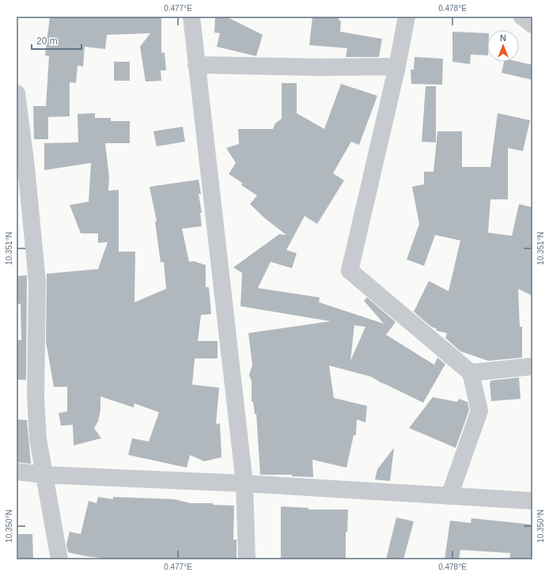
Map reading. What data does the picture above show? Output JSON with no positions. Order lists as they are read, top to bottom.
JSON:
{
  "scale_bar": "20 m",
  "north": "top",
  "coordinates": [
    "0.477°E",
    "0.478°E",
    "10.351°N",
    "10.350°N"
  ]
}
